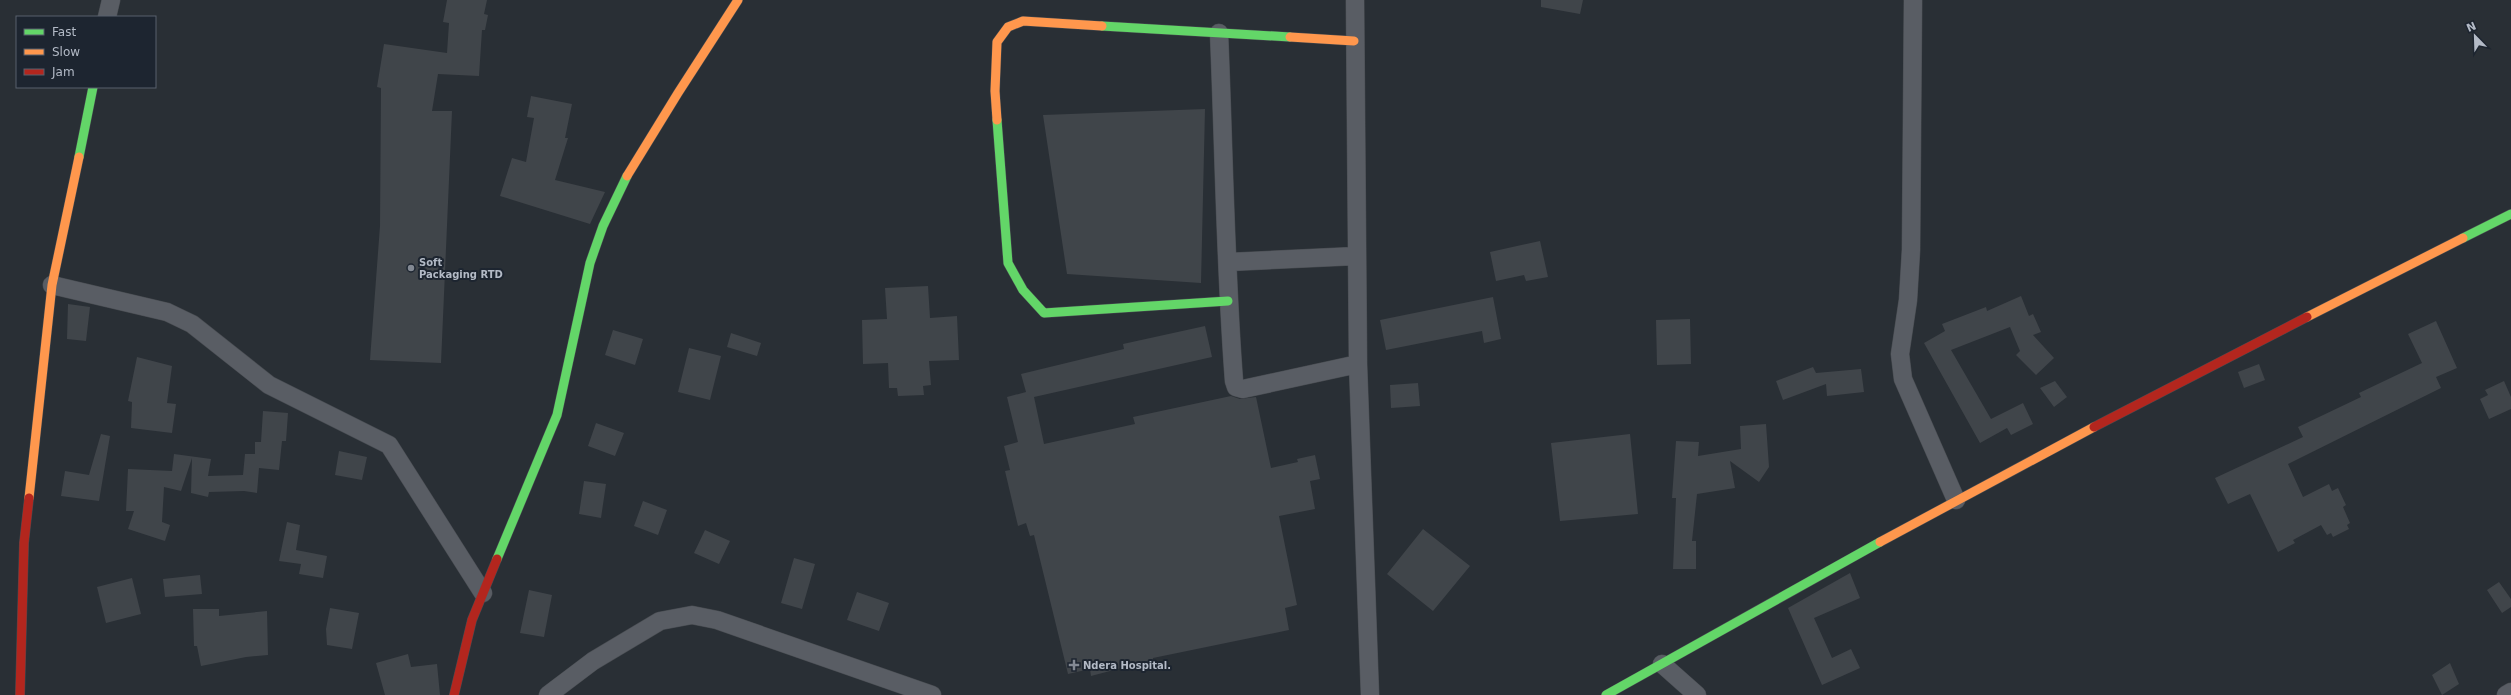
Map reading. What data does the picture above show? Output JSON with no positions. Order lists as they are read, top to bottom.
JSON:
{
  "places": {
    "other": ["Soft Packaging RTD"],
    "health": ["Ndera Hospital."]
  },
  "legend": ["Fast", "Slow", "Jam"],
  "north": "top left"
}
